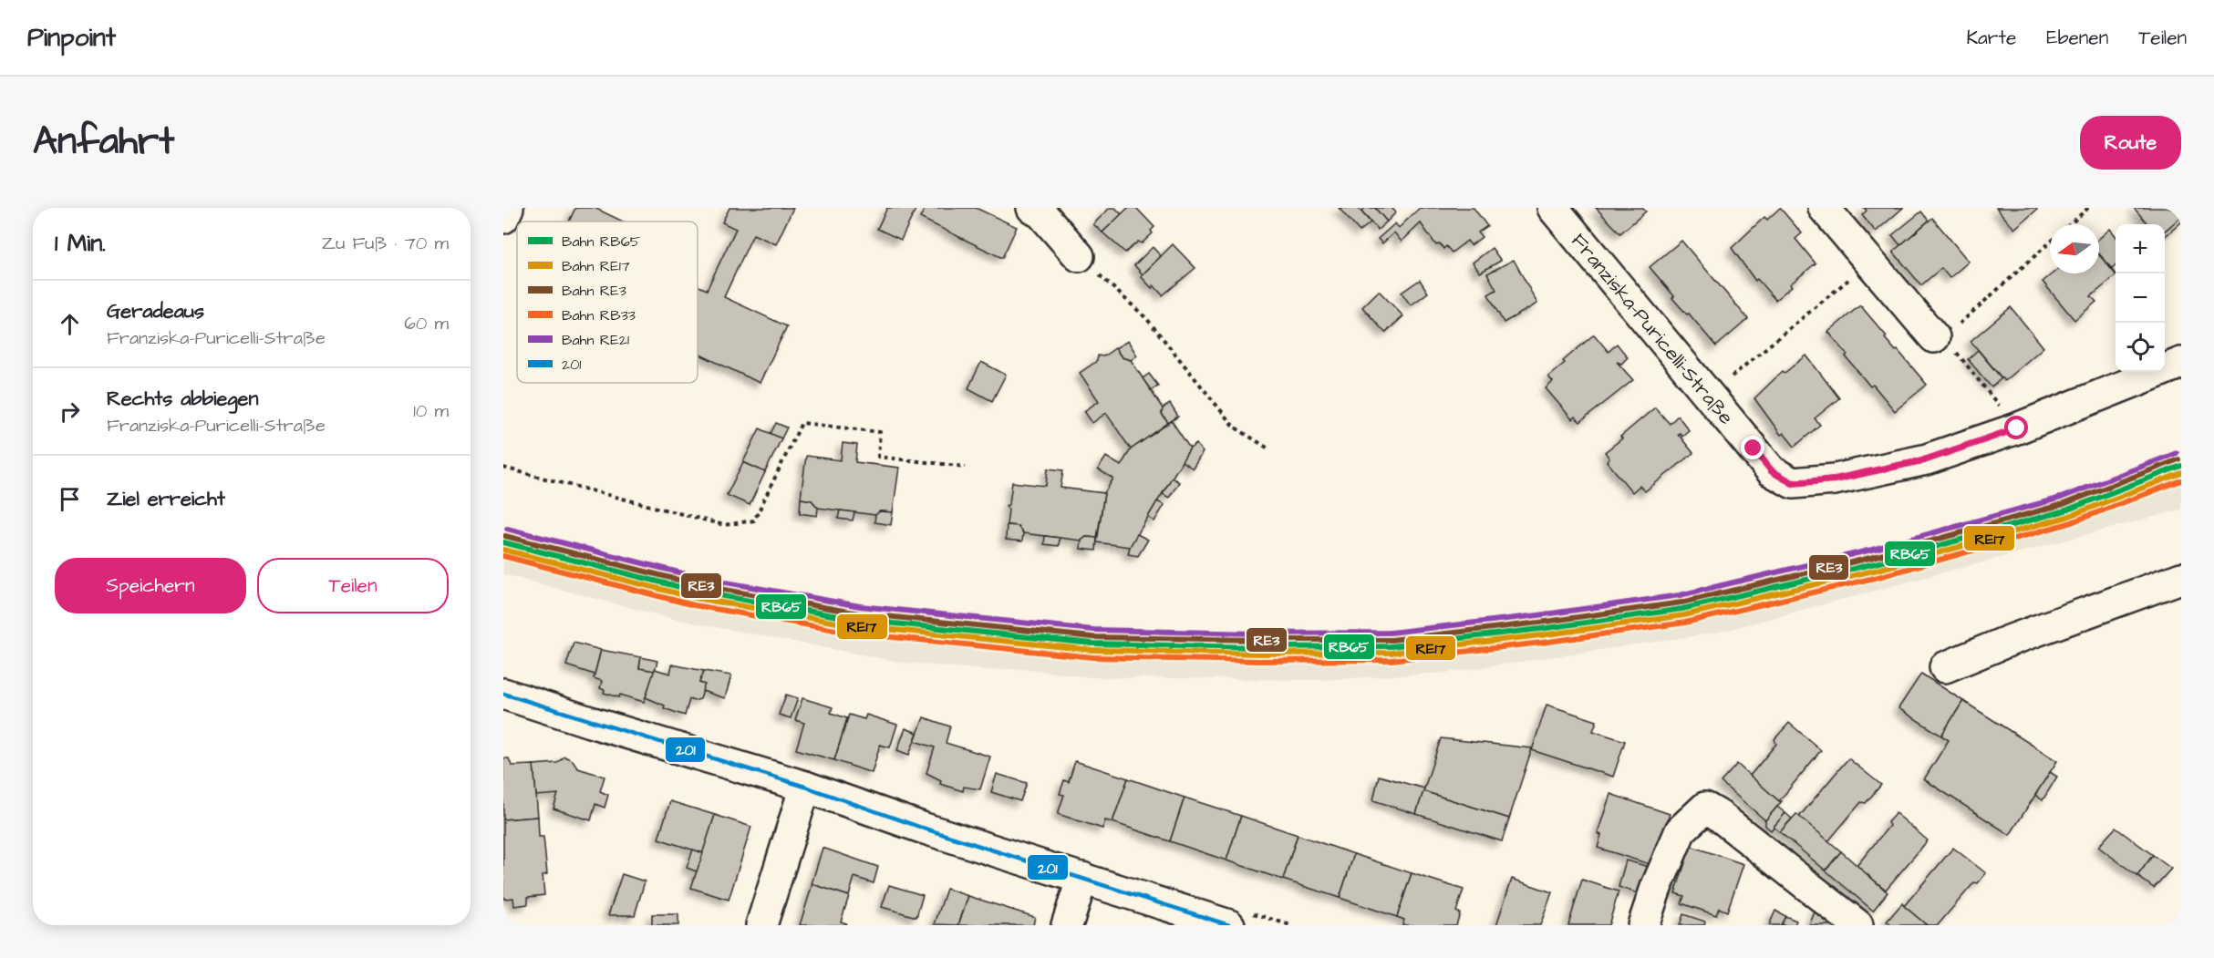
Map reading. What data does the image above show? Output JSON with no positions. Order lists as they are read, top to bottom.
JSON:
{
  "streets": {
    "street": ["Franziska-Puricelli-Straße"]
  },
  "lines": [
    "rail line RE21",
    "rail line RE3",
    "rail line RB65",
    "rail line RE17",
    "rail line RB33",
    "transit line 201"
  ],
  "legend": [
    "Bahn RB65",
    "Bahn RE17",
    "Bahn RE3",
    "Bahn RB33",
    "Bahn RE21",
    "201"
  ],
  "north": "left",
  "page": {
    "header": "Pinpoint",
    "nav": ["Karte", "Ebenen", "Teilen"],
    "title": "Anfahrt",
    "buttons": [
      "Route",
      ["Speichern", "Teilen"]
    ],
    "heading": ["1 Min.", "Zu Fuß · 70 m"],
    "map_buttons": ["+", "−"],
    "list": [
      ["Geradeaus", "Franziska-Puricelli-Straße", "60 m"],
      ["Rechts abbiegen", "Franziska-Puricelli-Straße", "10 m"],
      "Ziel erreicht"
    ]
  }
}
